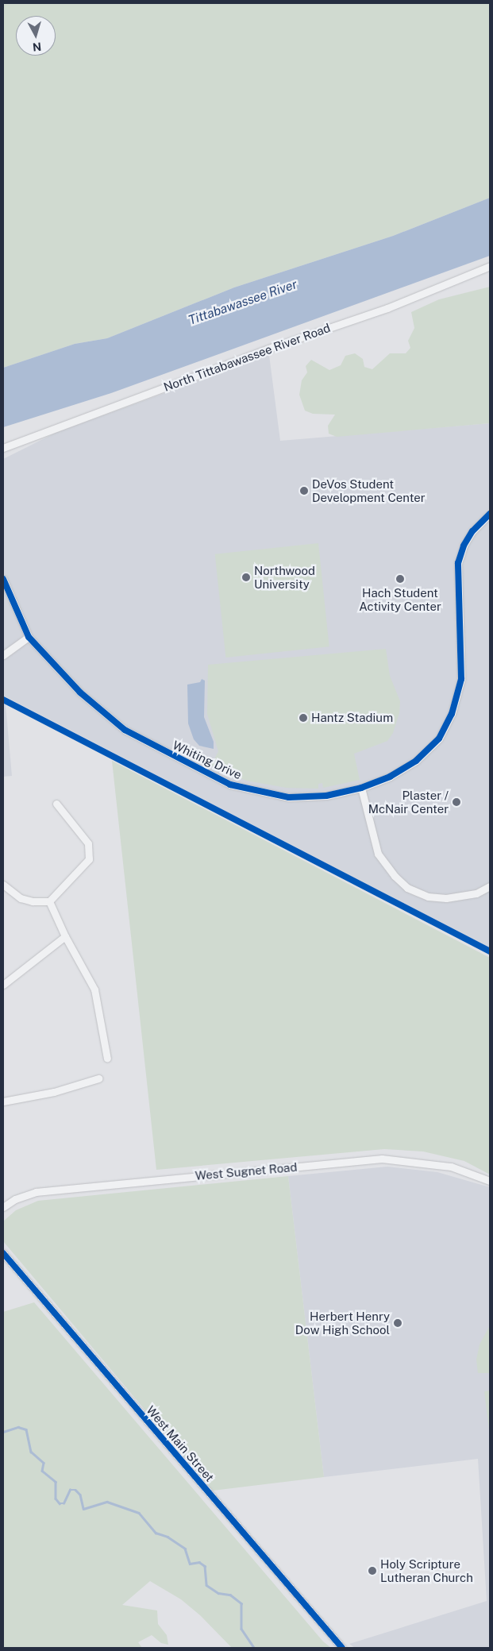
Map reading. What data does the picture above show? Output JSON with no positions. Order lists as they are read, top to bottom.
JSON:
{
  "streets": {
    "street": [
      "North Tittabawassee River Road",
      "Whiting Drive",
      "West Sugnet Road",
      "West Main Street"
    ]
  },
  "water": ["Tittabawassee River"],
  "places": [
    "DeVos Student Development Center",
    "Northwood University",
    "Hach Student Activity Center",
    "Hantz Stadium",
    "Plaster / McNair Center",
    "Herbert Henry Dow High School",
    "Holy Scripture Lutheran Church"
  ],
  "north": "bottom"
}
